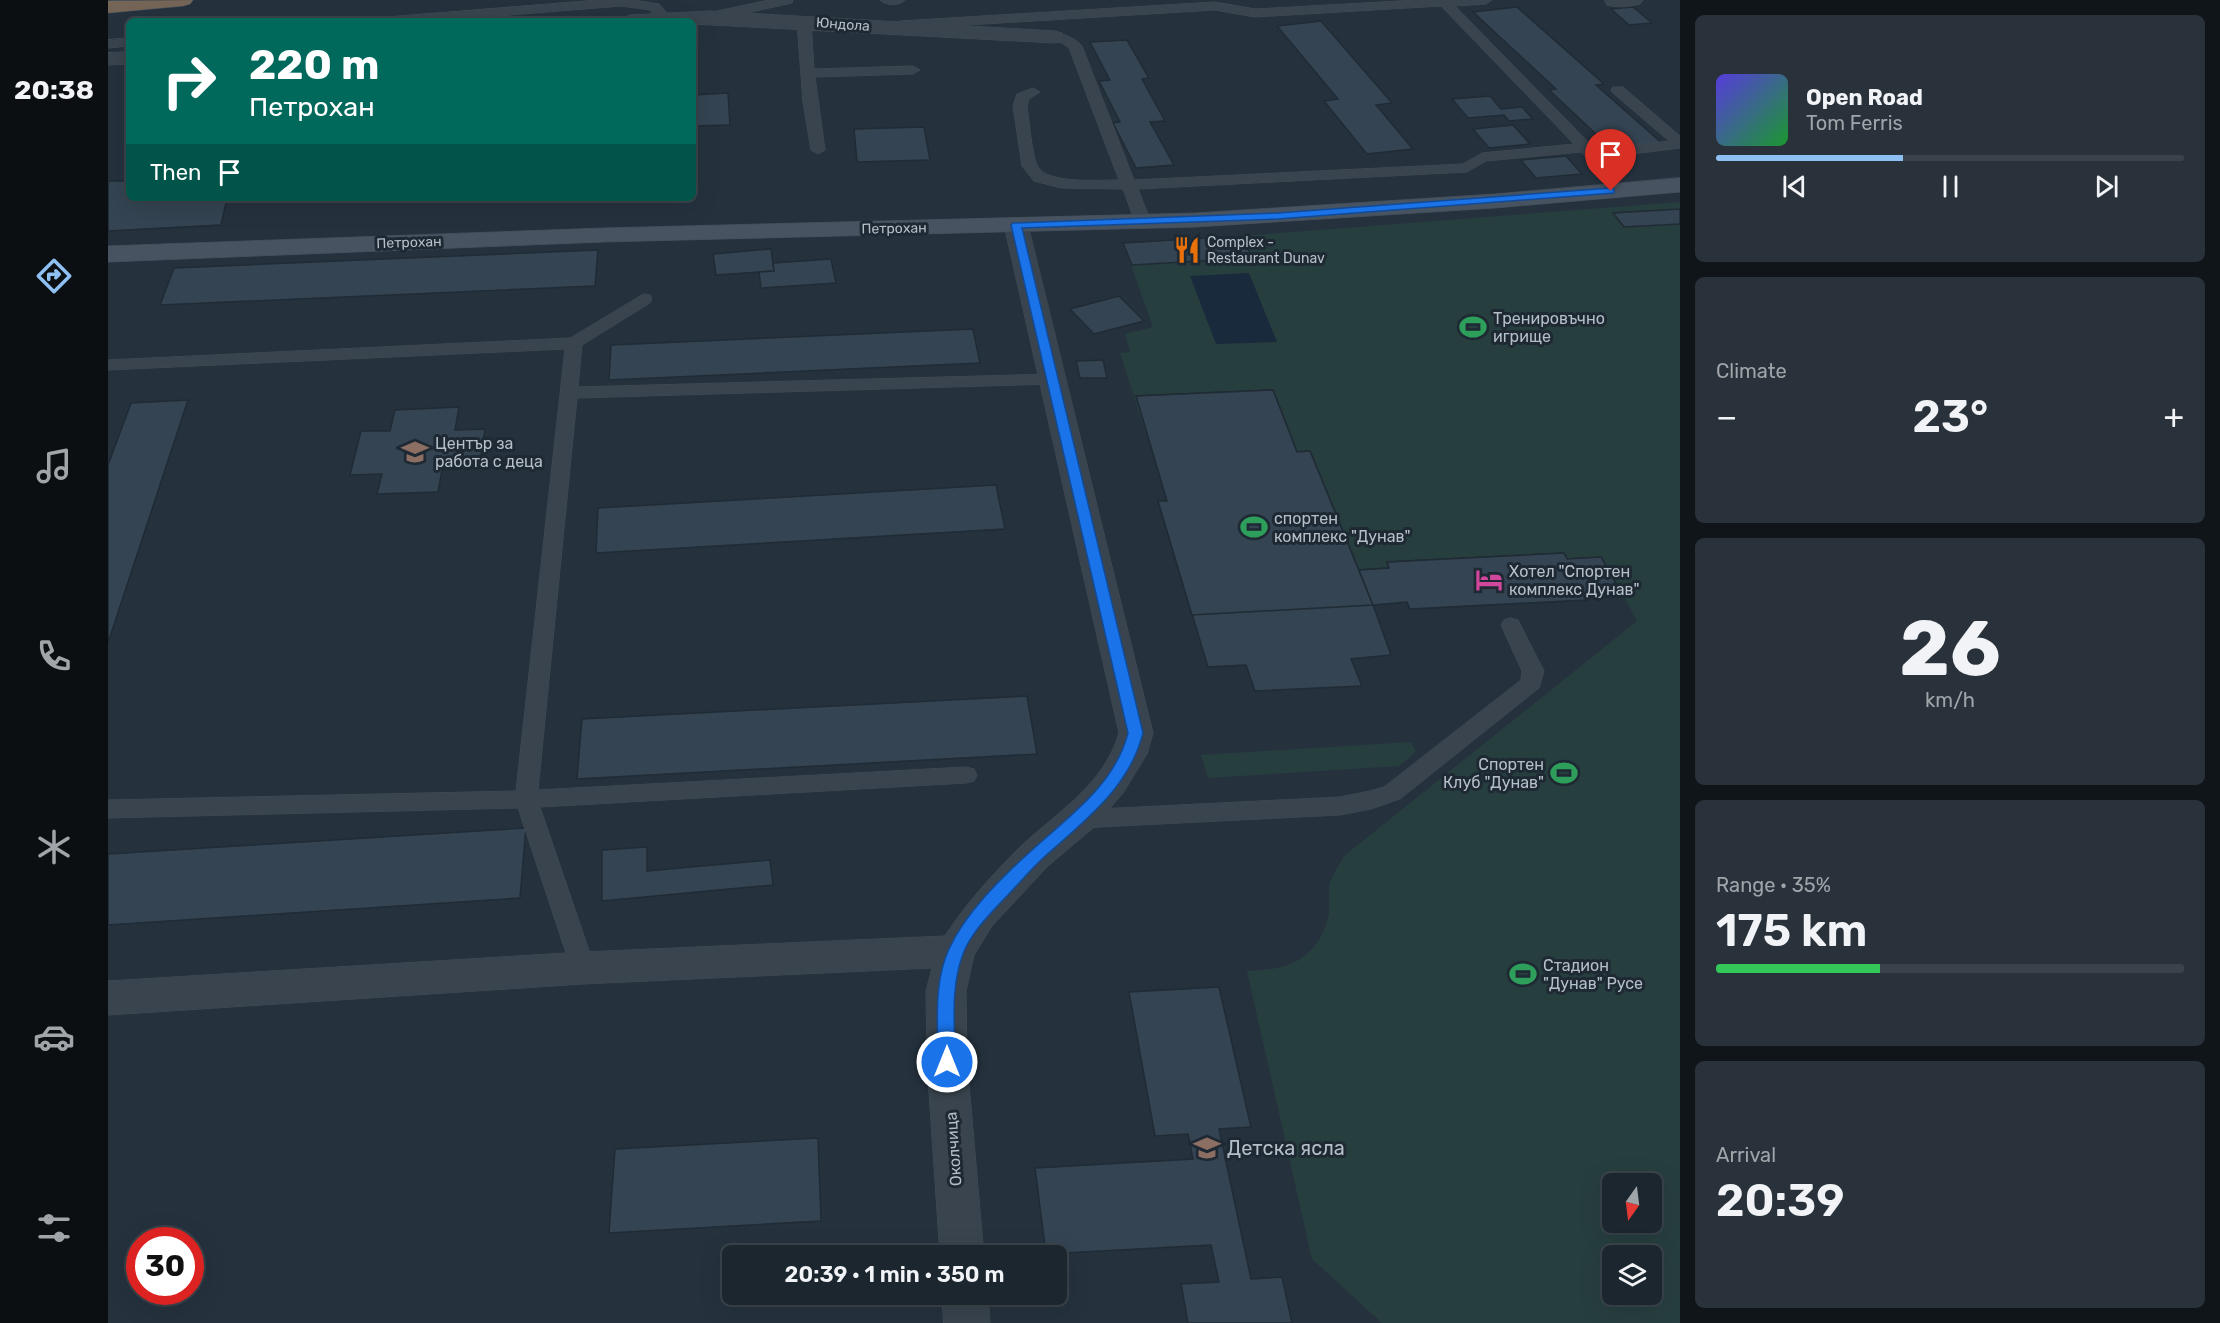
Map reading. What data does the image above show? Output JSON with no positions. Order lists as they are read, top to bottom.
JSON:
{
  "streets": {
    "street": ["Юндола", "Петрохан", "Околчица"]
  },
  "crossings": [
    ["Петрохан", "Околчица"]
  ],
  "places": {
    "restaurant": ["Complex - Restaurant Dunav"],
    "sports": [
      "Тренировъчно игрище",
      "спортен комплекс \"Дунав\"",
      "Спортен Клуб \"Дунав\"",
      "Стадион \"Дунав\" Русе"
    ],
    "school or university": ["Център за работа с деца", "Детска ясла"],
    "hotel": ["Хотел \"Спортен комплекс Дунав\""]
  },
  "north": "bottom",
  "page": {
    "tabs": "20:38",
    "turn": ["220 m", "Петрохан"],
    "song": ["Open Road", "Tom Ferris"],
    "then": "Then",
    "tile": [
      "Climate",
      ["26", "km/h"],
      ["Range · 35%", "175 km"],
      ["Arrival", "20:39"]
    ],
    "heat": ["−", "23°", "+"],
    "limit": "30",
    "trip": "20:39 · 1 min · 350 m"
  }
}
